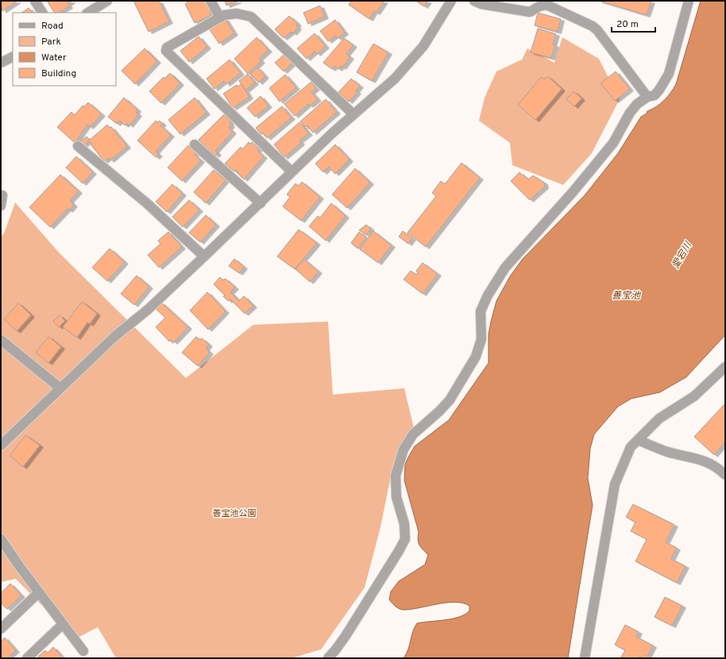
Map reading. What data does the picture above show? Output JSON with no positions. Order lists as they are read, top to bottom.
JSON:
{
  "water": ["愛宕川", "善宝池"],
  "parks": ["善宝池公園"],
  "legend": [
    "Road",
    "Park",
    "Water",
    "Building"
  ],
  "scale_bar": "20 m"
}
